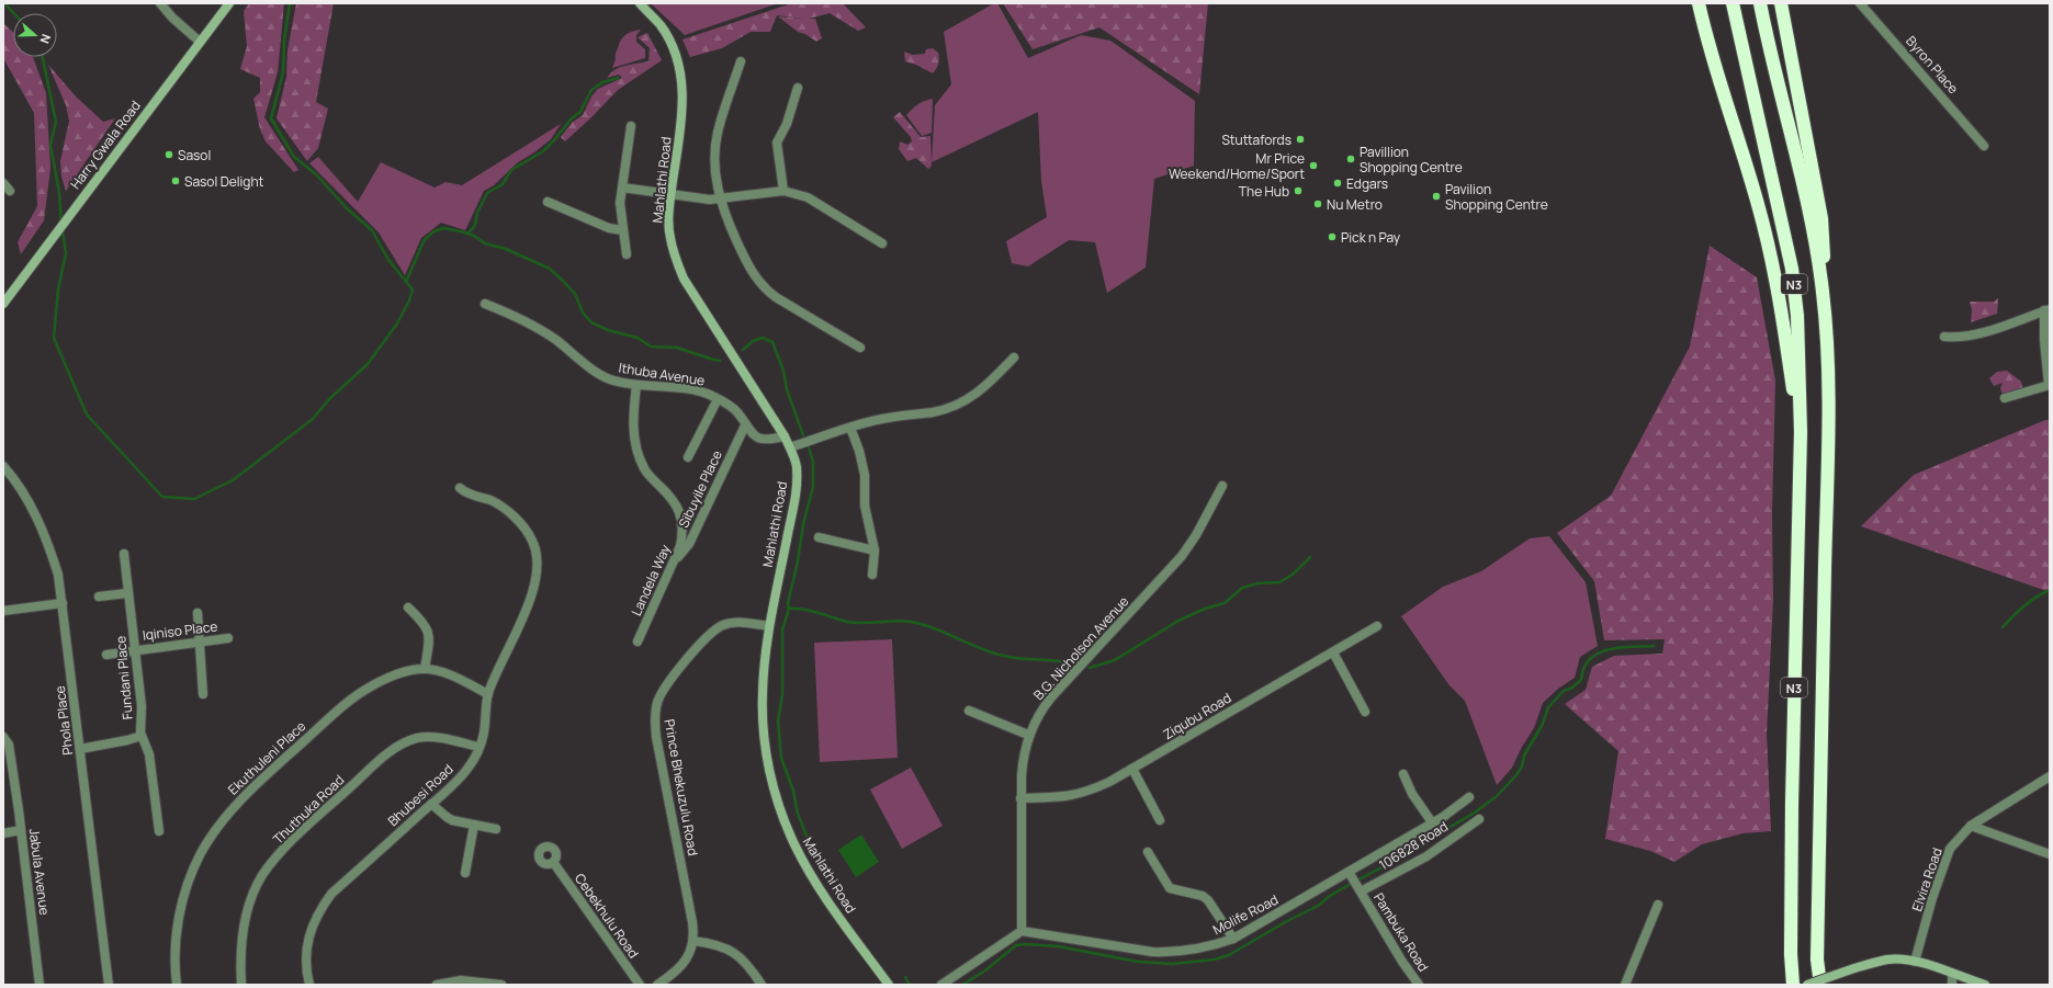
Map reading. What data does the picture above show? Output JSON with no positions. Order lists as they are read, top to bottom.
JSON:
{
  "streets": {
    "highway": ["N3"],
    "street": [
      "Byron Place",
      "Harry Gwala Road",
      "Mahlathi Road",
      "Ithuba Avenue",
      "Sibuyile Place",
      "Landela Way",
      "Iqiniso Place",
      "B.G. Nicholson Avenue",
      "Fundani Place",
      "Ziqubu Road",
      "Phola Place",
      "Ekuthuleni Place",
      "Prince Bhekuzulu Road",
      "Bhubesi Road",
      "Thuthuka Road",
      "106828 Road",
      "Jabula Avenue",
      "Elvira Road",
      "Molife Road",
      "Cebekhulu Road",
      "Pambuka Road"
    ]
  },
  "crossings": [
    ["Mahlathi Road", "Ithuba Avenue"],
    ["Mahlathi Road", "Prince Bhekuzulu Road"],
    ["Ithuba Avenue", "Sibuyile Place"],
    ["Ithuba Avenue", "Landela Way"],
    ["Sibuyile Place", "Landela Way"],
    ["Iqiniso Place", "Fundani Place"],
    ["B.G. Nicholson Avenue", "Ziqubu Road"],
    ["B.G. Nicholson Avenue", "Molife Road"],
    ["Fundani Place", "Phola Place"],
    ["Ekuthuleni Place", "Bhubesi Road"],
    ["Bhubesi Road", "Thuthuka Road"],
    ["106828 Road", "Pambuka Road"],
    ["Molife Road", "Pambuka Road"]
  ],
  "places": [
    "Stuttafords",
    "Sasol",
    "Pavillion Shopping Centre",
    "Mr Price Weekend/Home/Sport",
    "Sasol Delight",
    "Edgars",
    "The Hub",
    "Pavilion Shopping Centre",
    "Nu Metro",
    "Pick n Pay"
  ],
  "north": "right"
}
